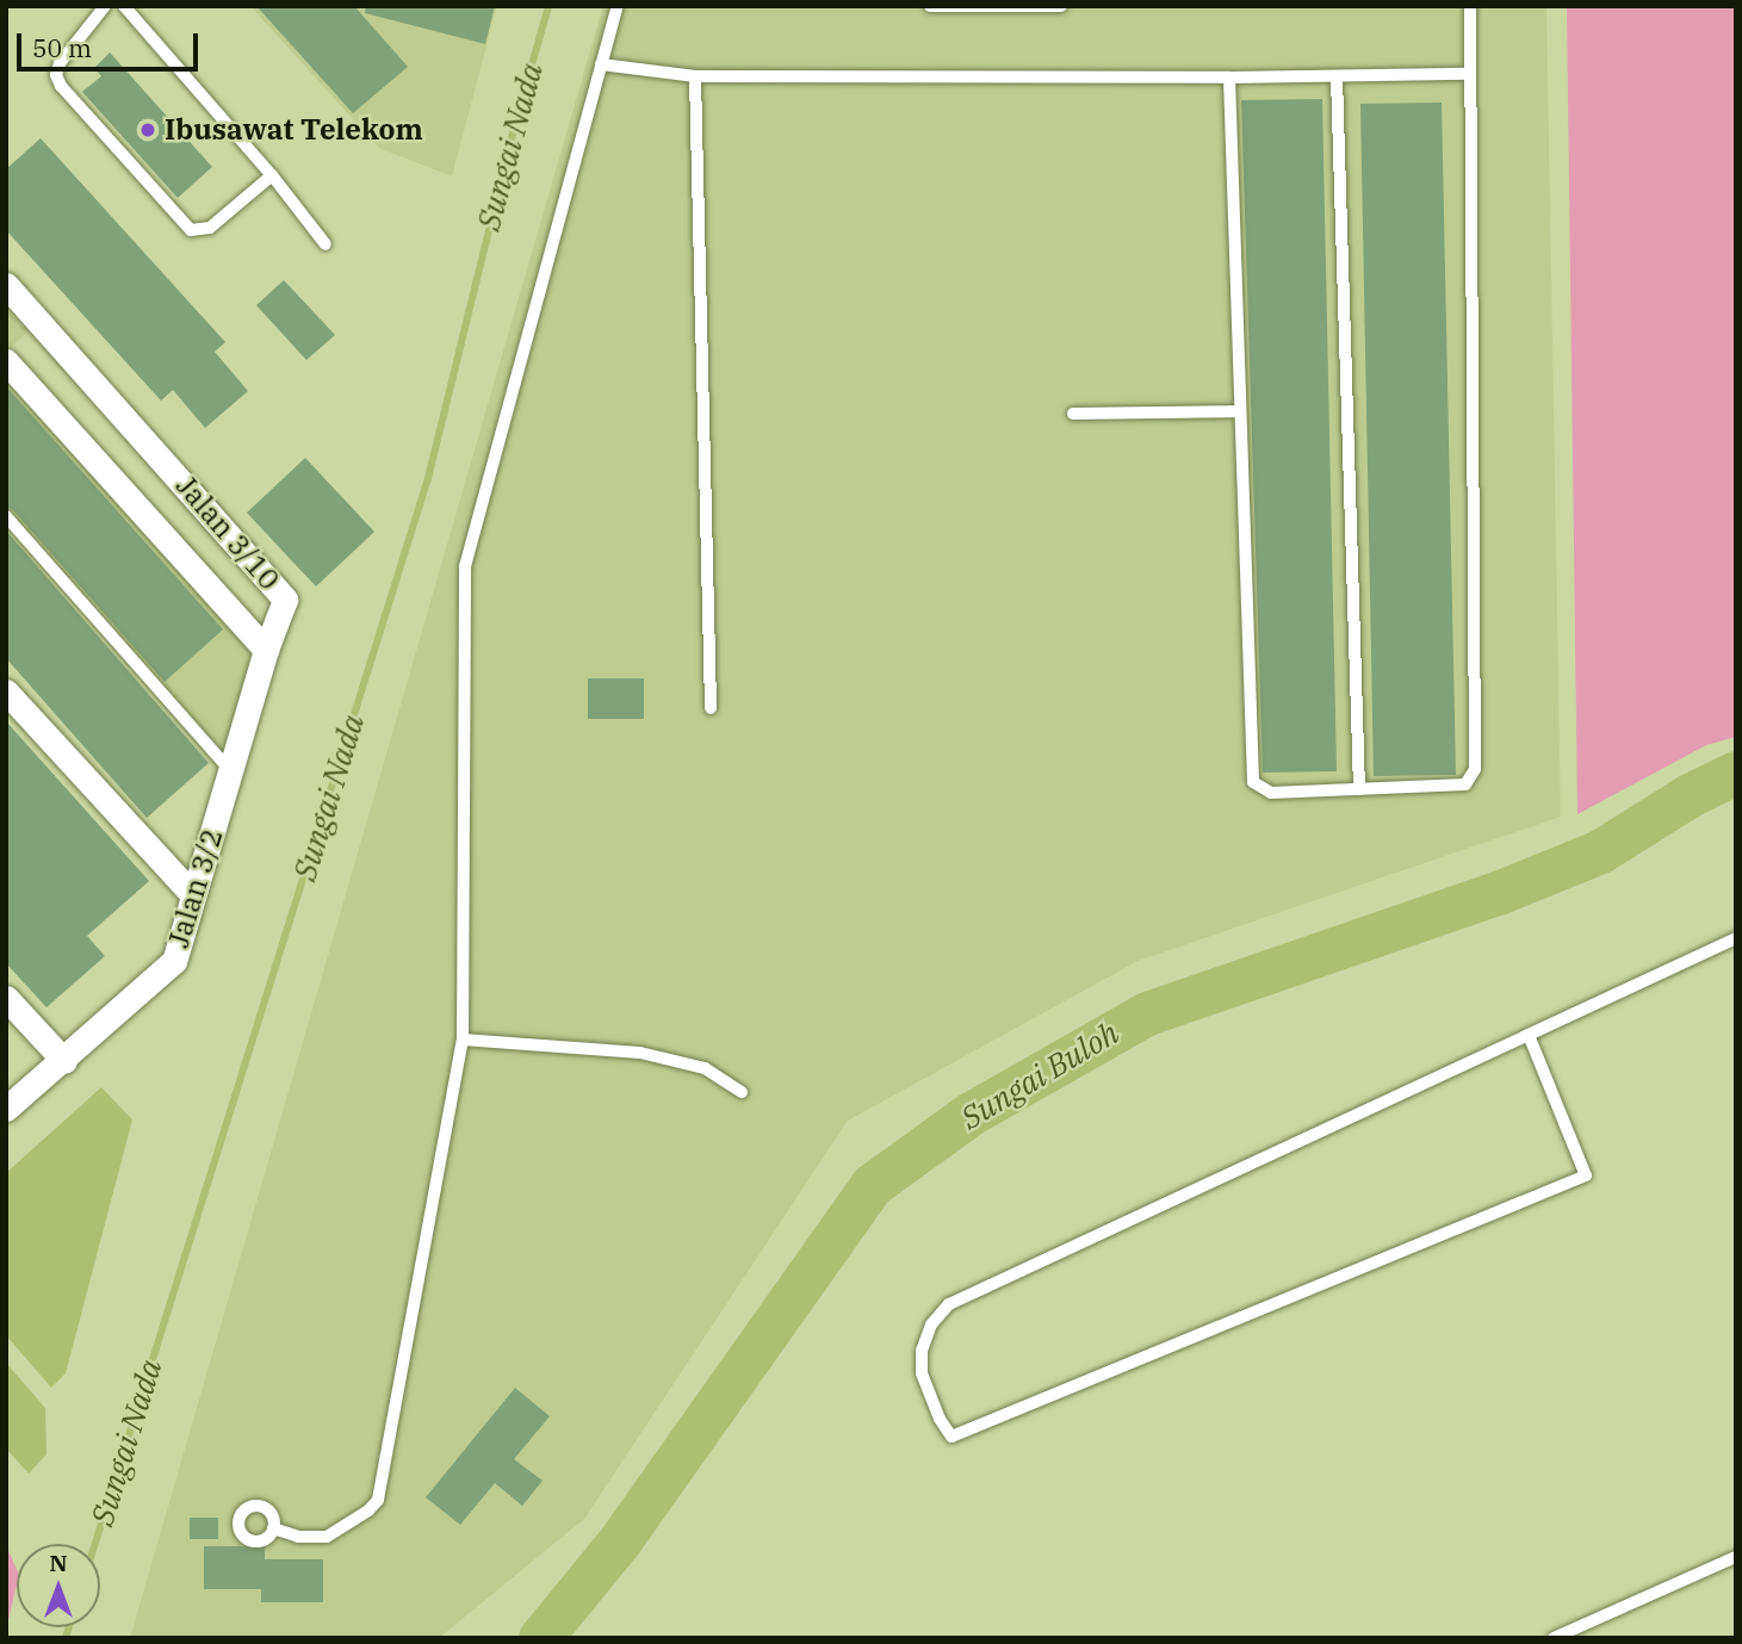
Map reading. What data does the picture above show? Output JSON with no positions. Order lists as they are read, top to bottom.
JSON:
{
  "streets": {
    "street": ["Jalan 3/10", "Jalan 3/2"]
  },
  "crossings": [
    ["Jalan 3/10", "Jalan 3/2"]
  ],
  "water": ["Sungai Nada", "Sungai Buloh"],
  "places": ["Ibusawat Telekom"],
  "scale_bar": "50 m",
  "north": "top"
}
